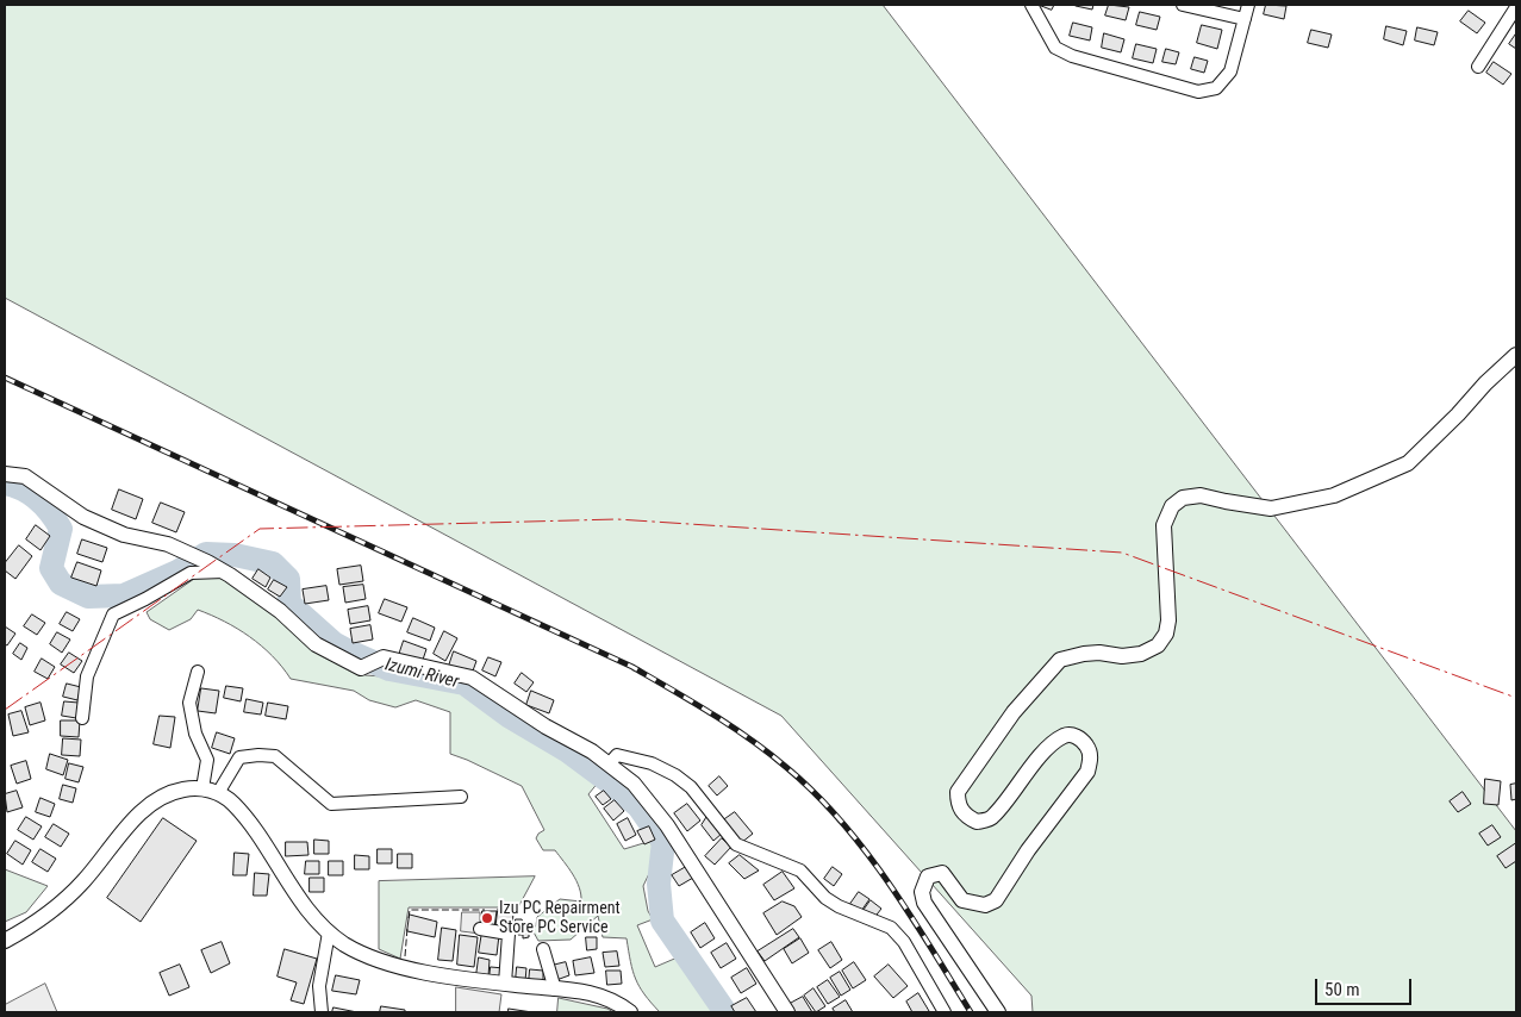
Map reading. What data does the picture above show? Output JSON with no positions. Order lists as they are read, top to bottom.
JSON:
{
  "water": ["Izumi River"],
  "places": ["Izu PC Repairment Store PC Service"],
  "scale_bar": "50 m"
}
